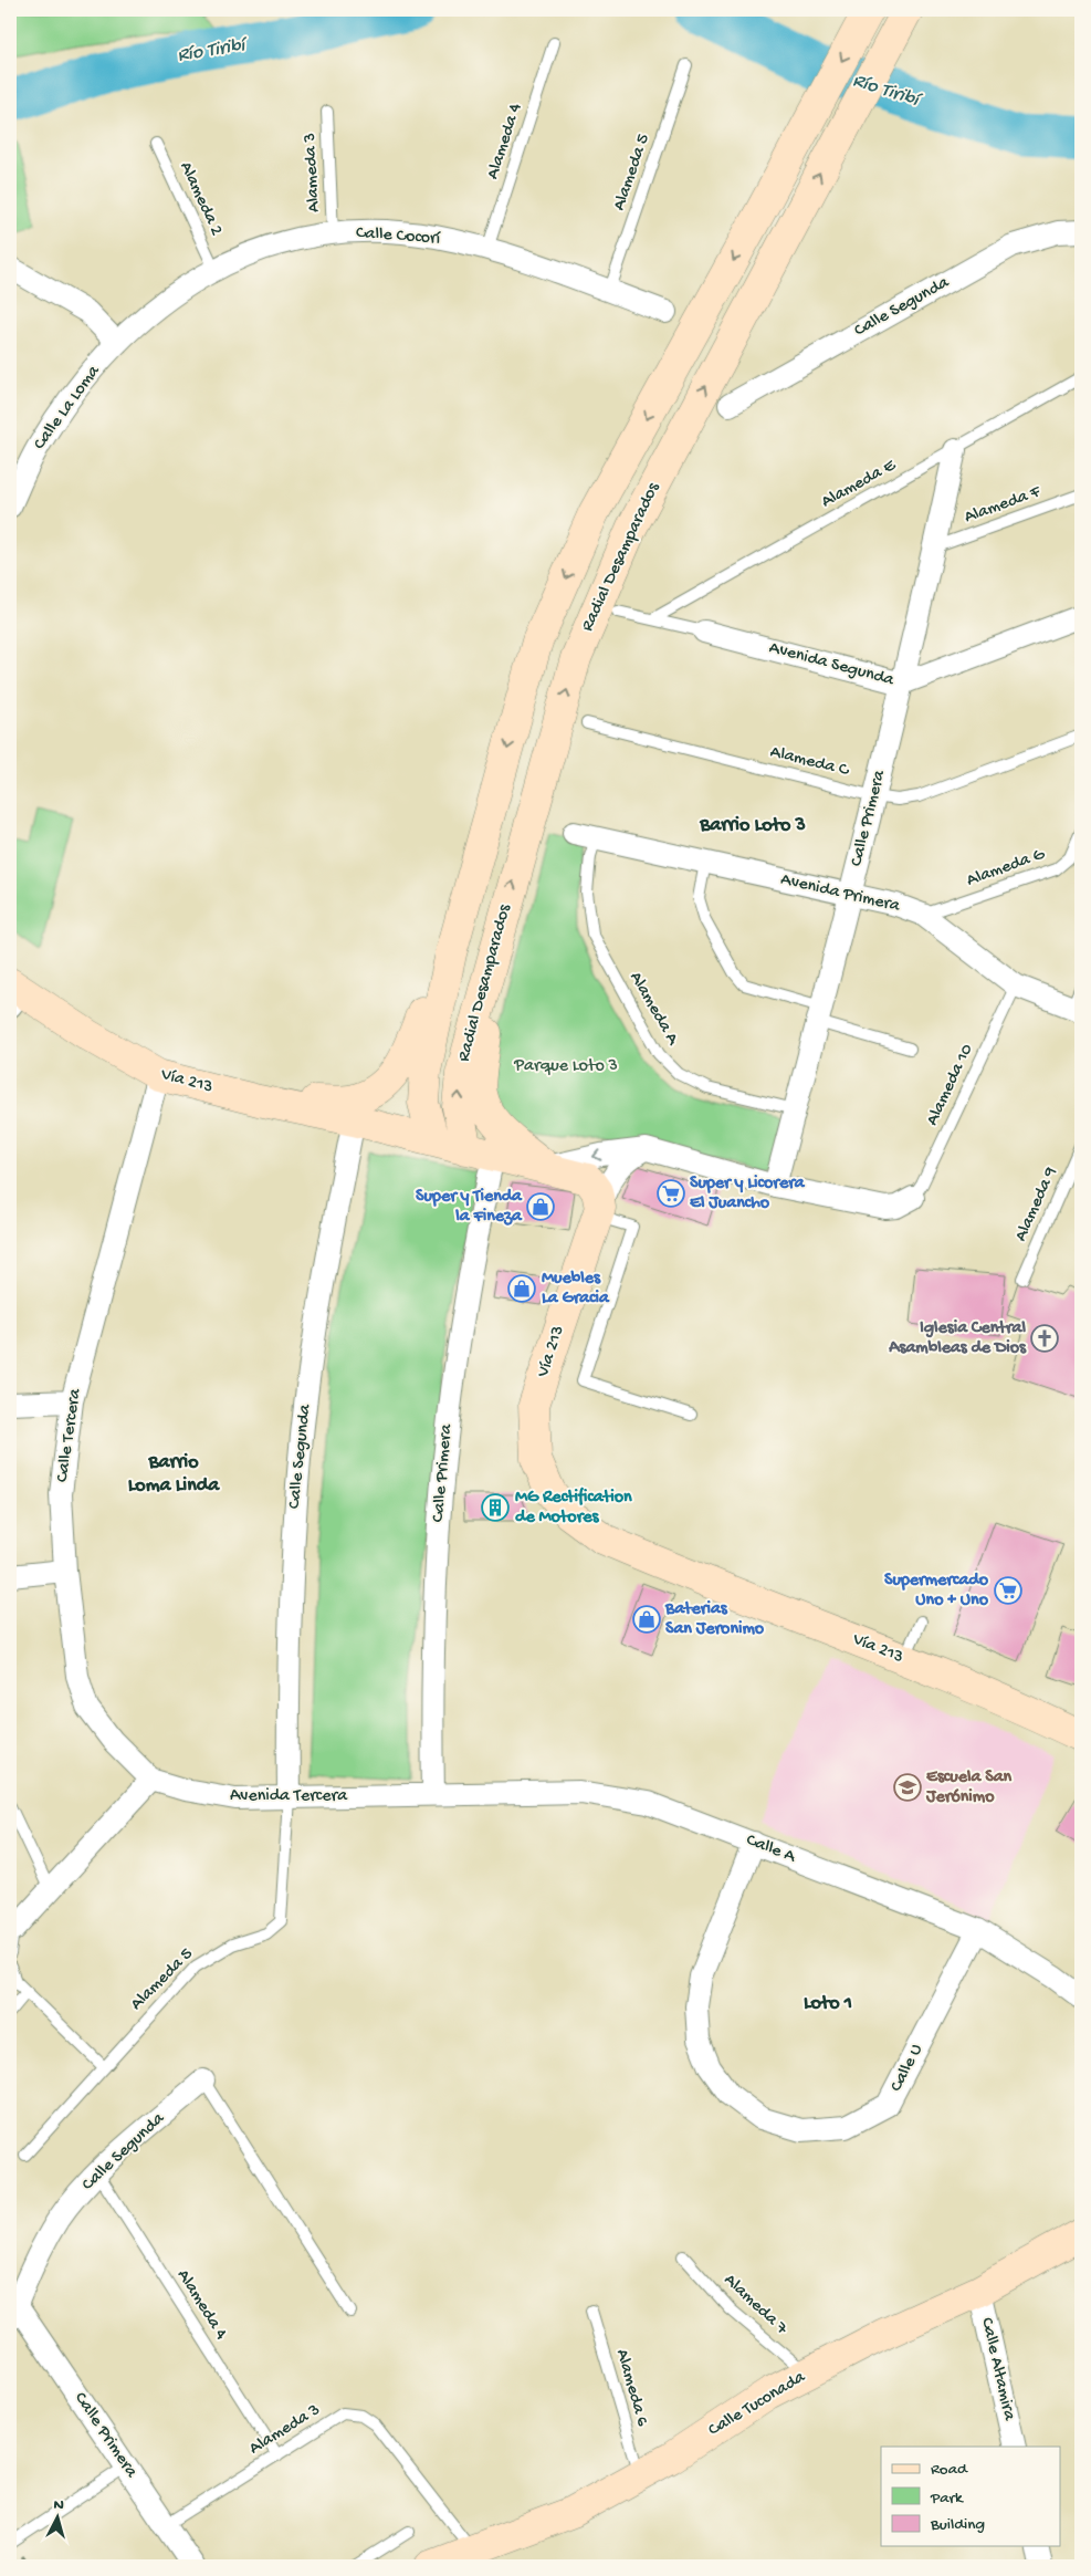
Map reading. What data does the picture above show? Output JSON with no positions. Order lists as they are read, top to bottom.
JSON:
{
  "streets": {
    "main road": ["Radial Desamparados", "Vía 213", "Calle Tuconada"],
    "street": [
      "Calle Cocorí",
      "Calle Segunda",
      "Calle La Loma",
      "Avenida Segunda",
      "Calle Primera",
      "Avenida Primera",
      "Calle Tercera",
      "Avenida Tercera",
      "Calle A",
      "Calle U",
      "Calle Altamira"
    ],
    "lane": [
      "Alameda 4",
      "Alameda 3",
      "Alameda 5",
      "Alameda 2",
      "Alameda E",
      "Alameda F",
      "Alameda C",
      "Alameda G",
      "Alameda A",
      "Alameda 10",
      "Alameda 9",
      "Alameda 7",
      "Alameda 6"
    ]
  },
  "crossings": [
    ["Alameda 4", "Alameda 3"],
    ["Alameda 4", "Calle Cocorí"],
    ["Alameda 4", "Calle Segunda"],
    ["Alameda 3", "Calle Cocorí"],
    ["Alameda 3", "Calle Primera"],
    ["Alameda 3", "Calle Tuconada"],
    ["Alameda 5", "Calle Cocorí"],
    ["Alameda 5", "Calle Segunda"],
    ["Alameda 5", "Avenida Tercera"],
    ["Alameda 2", "Calle Cocorí"],
    ["Calle Cocorí", "Calle La Loma"],
    ["Calle Segunda", "Calle Primera"],
    ["Calle Segunda", "Vía 213"],
    ["Calle Segunda", "Avenida Tercera"],
    ["Alameda E", "Calle Primera"],
    ["Alameda F", "Calle Primera"],
    ["Radial Desamparados", "Calle Primera"],
    ["Radial Desamparados", "Vía 213"],
    ["Avenida Segunda", "Calle Primera"],
    ["Alameda C", "Calle Primera"],
    ["Calle Primera", "Avenida Primera"],
    ["Calle Primera", "Alameda A"],
    ["Calle Primera", "Vía 213"],
    ["Calle Primera", "Avenida Tercera"],
    ["Calle Primera", "Calle A"],
    ["Alameda G", "Avenida Primera"],
    ["Avenida Primera", "Alameda A"],
    ["Avenida Primera", "Alameda 10"],
    ["Vía 213", "Calle Tercera"],
    ["Calle Tercera", "Avenida Tercera"],
    ["Avenida Tercera", "Calle A"],
    ["Calle A", "Calle U"],
    ["Alameda 7", "Calle Tuconada"],
    ["Calle Altamira", "Calle Tuconada"],
    ["Alameda 6", "Calle Tuconada"]
  ],
  "districts": ["Barrio Loto 3", "Barrio Loma Linda", "Loto 1"],
  "water": ["Río Tiribí"],
  "parks": ["Parque Loto 3"],
  "places": {
    "supermarket": ["Super y Licorera El Juancho", "Supermercado Uno + Uno"],
    "shop": ["Super y Tienda la Fineza", "Muebles La Gracia", "Baterias San Jeronimo"],
    "church": ["Iglesia Central Asambleas de Dios"],
    "building": ["MG Rectification de Motores"],
    "school or university": ["Escuela San Jerónimo"]
  },
  "legend": ["Road", "Park", "Building"],
  "north": "top"
}
